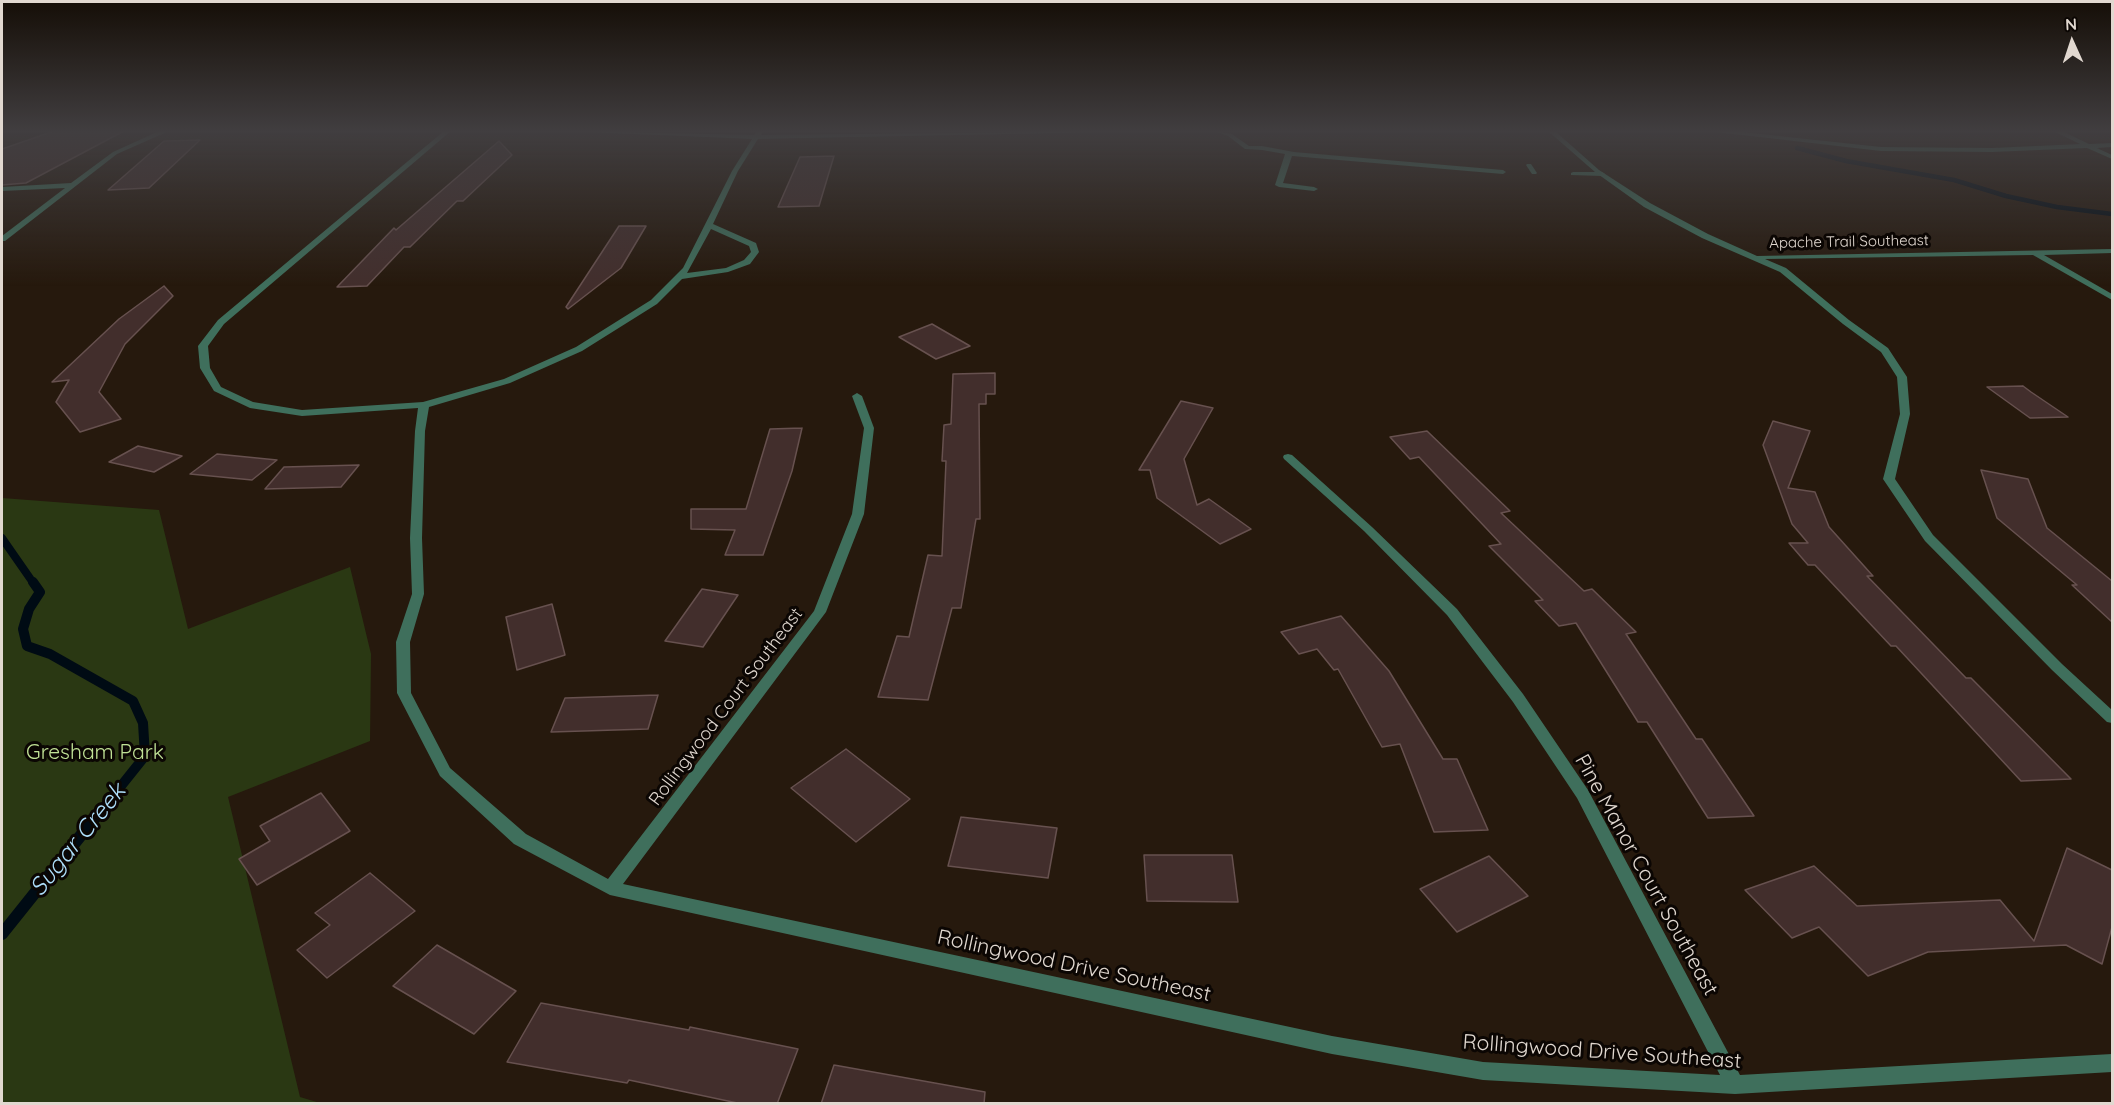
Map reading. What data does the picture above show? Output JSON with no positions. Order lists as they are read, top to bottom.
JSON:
{
  "streets": {
    "street": [
      "Apache Trail Southeast",
      "Rollingwood Court Southeast",
      "Pine Manor Court Southeast",
      "Rollingwood Drive Southeast"
    ]
  },
  "crossings": [
    ["Rollingwood Court Southeast", "Rollingwood Drive Southeast"],
    ["Pine Manor Court Southeast", "Rollingwood Drive Southeast"]
  ],
  "water": ["Sugar Creek"],
  "parks": ["Gresham Park"],
  "north": "top"
}
